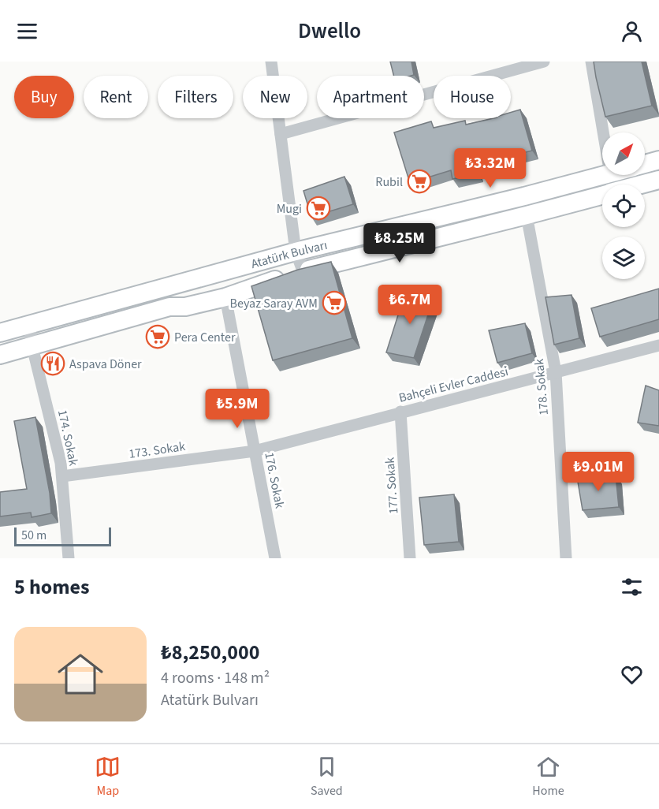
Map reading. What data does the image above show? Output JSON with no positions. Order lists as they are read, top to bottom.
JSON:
{
  "streets": {
    "main road": ["Atatürk Bulvarı"],
    "street": [
      "Bahçeli Evler Caddesi",
      "178. Sokak",
      "174. Sokak",
      "173. Sokak",
      "176. Sokak",
      "177. Sokak"
    ]
  },
  "crossings": [
    ["Atatürk Bulvarı", "178. Sokak"],
    ["Atatürk Bulvarı", "174. Sokak"],
    ["Atatürk Bulvarı", "176. Sokak"],
    ["Bahçeli Evler Caddesi", "178. Sokak"],
    ["Bahçeli Evler Caddesi", "173. Sokak"],
    ["Bahçeli Evler Caddesi", "176. Sokak"],
    ["Bahçeli Evler Caddesi", "177. Sokak"],
    ["174. Sokak", "173. Sokak"],
    ["173. Sokak", "176. Sokak"]
  ],
  "places": {
    "supermarket": [
      "Rubil",
      "Mugi",
      "Beyaz Saray AVM",
      "Pera Center"
    ],
    "restaurant": ["Aspava Döner"]
  },
  "scale_bar": "50 m",
  "north": "top right",
  "page": {
    "header": "Dwello",
    "chip": [
      "Buy",
      "Rent",
      "Filters",
      "New",
      "Apartment",
      "House"
    ],
    "price": [
      "₺3.32M",
      "₺8.25M",
      "₺6.7M",
      "₺5.9M",
      "₺9.01M"
    ],
    "scale": "50 m",
    "heading": "5 homes",
    "list": [
      {
        "name": "₺8,250,000",
        "note": "4 rooms · 148 m² · Atatürk Bulvarı"
      }
    ],
    "tabs": ["Map", "Saved", "Home"]
  }
}
